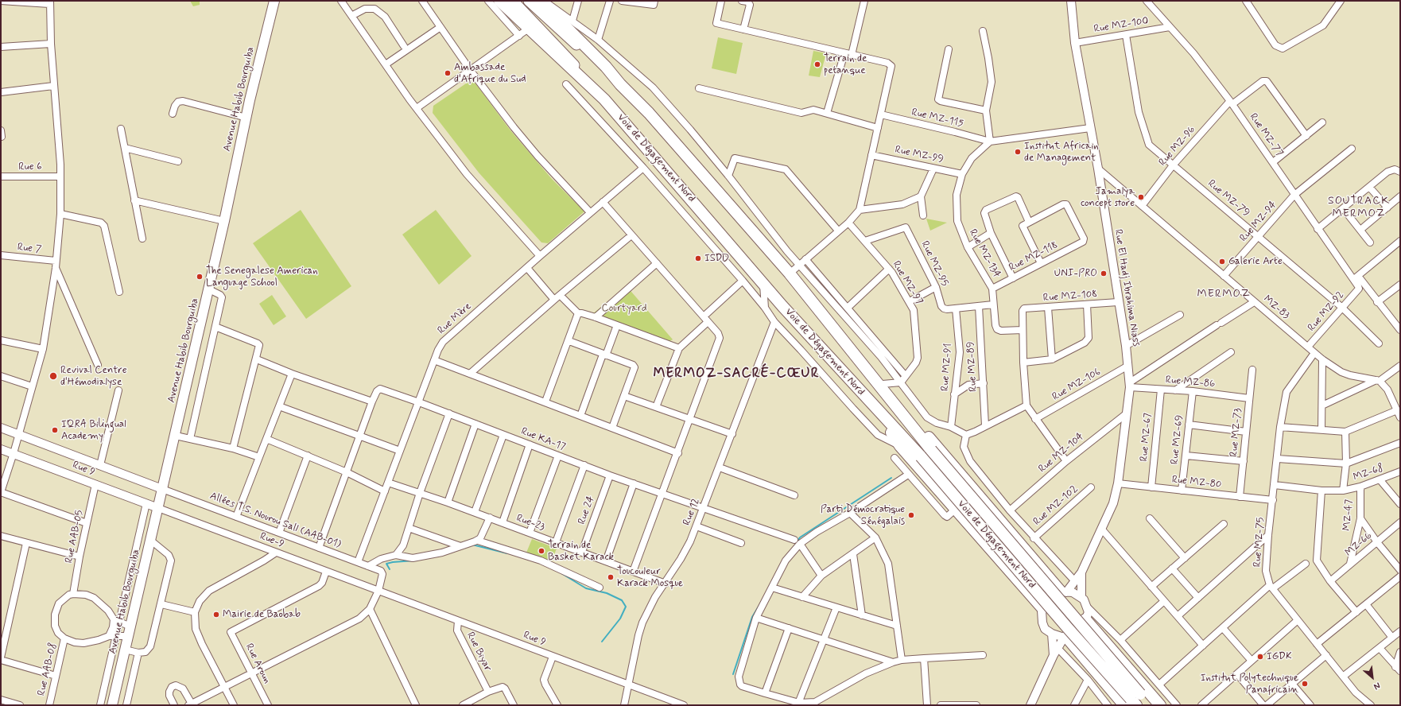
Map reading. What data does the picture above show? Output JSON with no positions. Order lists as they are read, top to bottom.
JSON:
{
  "streets": {
    "highway": ["Voie de Dégagement Nord"],
    "main road": ["Avenue Habib Bourguiba"],
    "street": [
      "Rue MZ-100",
      "Rue MZ-115",
      "Rue MZ-77",
      "Rue MZ-96",
      "Rue MZ-99",
      "Rue 6",
      "Rue MZ-79",
      "Rue MZ-94",
      "Rue 7",
      "Rue MZ-134",
      "Rue MZ-118",
      "Rue MZ-95",
      "Rue MZ-97",
      "Rue El Hadj Ibrahima Niass",
      "Rue MZ-108",
      "MZ-83",
      "Rue MZ-92",
      "Rue Mère",
      "Rue MZ-89",
      "Rue MZ-91",
      "Rue MZ-86",
      "Rue MZ-106",
      "Rue MZ-73",
      "Rue MZ-67",
      "Rue KA-17",
      "Rue MZ-69",
      "Rue MZ-104",
      "Rue 9",
      "MZ-68",
      "Rue MZ-80",
      "Rue MZ-102",
      "Rue 24",
      "Rue 12",
      "MZ-47",
      "Allées T.S. Nourou Sall (AAB-01)",
      "Rue-23",
      "Rue AAB-05",
      "Rue-9",
      "Rue MZ-75",
      "MZ-66",
      "Rue Biyar",
      "Rue Aroun",
      "Rue AAB-08"
    ]
  },
  "crossings": [
    ["Rue MZ-100", "Rue MZ-77"],
    ["Rue MZ-100", "Rue MZ-79"],
    ["Rue MZ-100", "Rue El Hadj Ibrahima Niass"],
    ["Avenue Habib Bourguiba", "Rue 9"],
    ["Avenue Habib Bourguiba", "Allées T.S. Nourou Sall (AAB-01)"],
    ["Avenue Habib Bourguiba", "Rue-9"],
    ["Rue MZ-115", "Rue MZ-134"],
    ["Rue MZ-77", "Rue MZ-96"],
    ["Rue MZ-77", "Rue MZ-94"],
    ["Rue MZ-77", "Rue MZ-92"],
    ["Rue MZ-96", "Rue MZ-79"],
    ["Rue MZ-96", "MZ-83"],
    ["Rue MZ-99", "Rue MZ-134"],
    ["Rue MZ-79", "Rue MZ-94"],
    ["Rue MZ-79", "Rue MZ-92"],
    ["Rue MZ-94", "MZ-83"],
    ["Rue MZ-134", "Rue MZ-118"],
    ["Rue MZ-134", "Rue MZ-108"],
    ["Rue MZ-95", "Rue MZ-97"],
    ["Rue MZ-95", "Rue MZ-91"],
    ["Rue El Hadj Ibrahima Niass", "Rue MZ-108"],
    ["Rue El Hadj Ibrahima Niass", "MZ-83"],
    ["Rue El Hadj Ibrahima Niass", "Rue MZ-86"],
    ["Rue El Hadj Ibrahima Niass", "Rue MZ-106"],
    ["Rue El Hadj Ibrahima Niass", "Rue MZ-104"],
    ["Rue El Hadj Ibrahima Niass", "Rue MZ-80"],
    ["MZ-83", "Rue MZ-92"],
    ["MZ-83", "Rue MZ-75"],
    ["Rue Mère", "Rue KA-17"],
    ["Rue Mère", "Allées T.S. Nourou Sall (AAB-01)"],
    ["Rue Mère", "Rue-23"],
    ["Rue MZ-86", "Rue MZ-73"],
    ["Rue MZ-86", "Rue MZ-67"],
    ["Rue MZ-86", "Rue MZ-69"],
    ["Rue MZ-73", "Rue MZ-80"],
    ["Rue MZ-67", "Rue MZ-80"],
    ["Rue KA-17", "Rue 24"],
    ["Rue KA-17", "Rue 12"],
    ["Rue MZ-69", "Rue MZ-80"],
    ["Rue 9", "Rue 12"],
    ["Rue 9", "Allées T.S. Nourou Sall (AAB-01)"],
    ["Rue 9", "Rue AAB-05"],
    ["Rue 9", "Rue-9"],
    ["Rue 9", "Rue Biyar"],
    ["MZ-68", "MZ-47"],
    ["MZ-68", "Rue MZ-75"],
    ["Rue MZ-80", "Rue MZ-75"],
    ["Rue 24", "Rue-23"],
    ["Rue 12", "Rue-23"],
    ["MZ-47", "MZ-66"],
    ["Allées T.S. Nourou Sall (AAB-01)", "Rue-9"],
    ["Rue AAB-05", "Rue AAB-08"],
    ["Rue-9", "Rue Aroun"]
  ],
  "districts": ["SOUTRACK MERMOZ", "MERMOZ", "MERMOZ-SACRÉ-CŒUR"],
  "parks": ["Courtyard"],
  "places": [
    "Terrain de petanque",
    "Ambassade d'Afrique du Sud",
    "Institut Africain de Management",
    "Jamalya concept store",
    "ISDD",
    "Galerie Arte",
    "UNI-PRO",
    "The Senegalese American Language School",
    "Revival Centre d'Hémodialyse",
    "IQRA Bilingual Academy",
    "Parti Démocratique Sénégalais",
    "Terrain de Basket Karack",
    "Toucouleur Karack Mosque",
    "Mairie de Baobab",
    "IGDK",
    "Institut Polytechnique Panafricain"
  ],
  "north": "bottom right"
}
